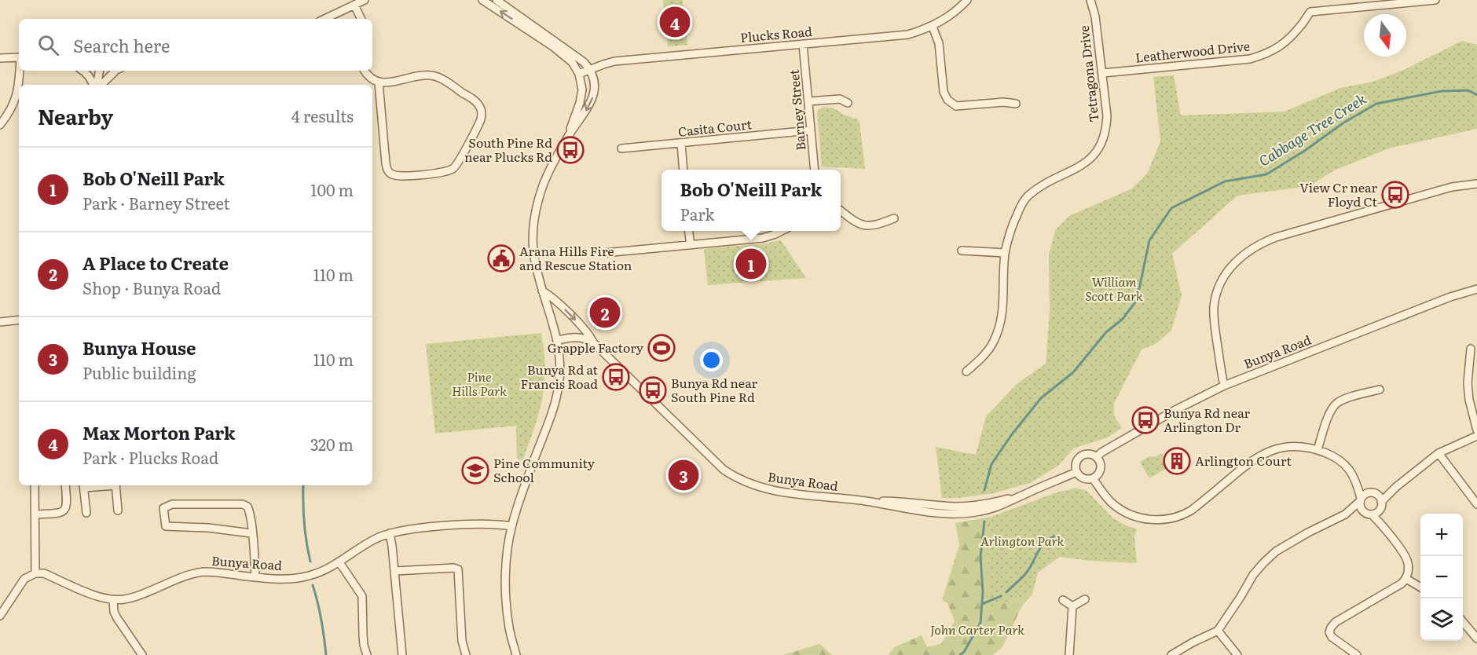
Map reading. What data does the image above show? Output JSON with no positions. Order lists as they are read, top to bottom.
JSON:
{
  "streets": {
    "street": [
      "Plucks Road",
      "Leatherwood Drive",
      "Tetragona Drive",
      "Barney Street",
      "Casita Court",
      "Bunya Road"
    ]
  },
  "crossings": [
    ["Plucks Road", "Barney Street"],
    ["Leatherwood Drive", "Tetragona Drive"],
    ["Barney Street", "Casita Court"]
  ],
  "water": ["Cabbage Tree Creek"],
  "parks": [
    "William Scott Park",
    "Pine Hills Park",
    "Arlington Park",
    "John Carter Park"
  ],
  "places": {
    "bus stop": [
      "South Pine Rd near Plucks Rd",
      "View Cr near Floyd Ct",
      "Bunya Rd at Francis Road",
      "Bunya Rd near South Pine Rd",
      "Bunya Rd near Arlington Dr"
    ],
    "public building": ["Arana Hills Fire and Rescue Station"],
    "sports": ["Grapple Factory"],
    "building": ["Arlington Court"],
    "school or university": ["Pine Community School"]
  },
  "north": "bottom",
  "page": {
    "pins": [
      "4",
      "1",
      "2",
      "3"
    ],
    "search": "Search here",
    "heading": ["Nearby", "4 results"],
    "list": [
      {
        "mark": "1",
        "name": "Bob O'Neill Park",
        "note": "Park · Barney Street",
        "value": "100 m"
      },
      {
        "mark": "2",
        "name": "A Place to Create",
        "note": "Shop · Bunya Road",
        "value": "110 m"
      },
      {
        "mark": "3",
        "name": "Bunya House",
        "note": "Public building",
        "value": "110 m"
      },
      {
        "mark": "4",
        "name": "Max Morton Park",
        "note": "Park · Plucks Road",
        "value": "320 m"
      }
    ],
    "popup": ["Bob O'Neill Park", "Park"],
    "map_buttons": ["+", "−"]
  }
}
